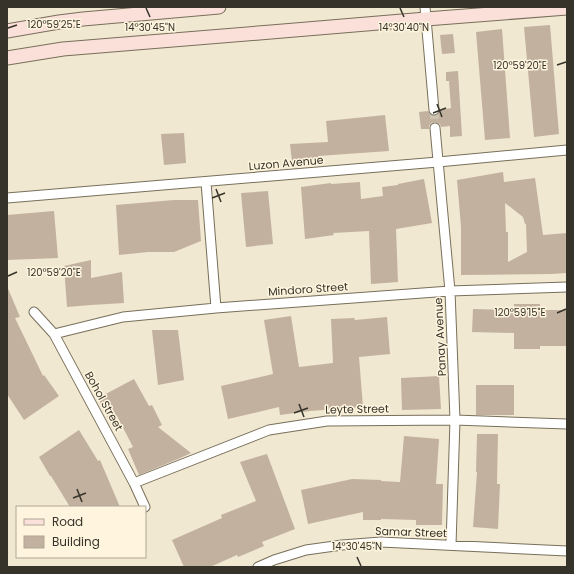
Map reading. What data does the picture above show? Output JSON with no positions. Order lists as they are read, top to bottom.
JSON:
{
  "streets": {
    "street": [
      "Luzon Avenue",
      "Mindoro Street",
      "Panay Avenue",
      "Bohol Street",
      "Leyte Street",
      "Samar Street"
    ]
  },
  "crossings": [
    ["Luzon Avenue", "Panay Avenue"],
    ["Mindoro Street", "Panay Avenue"],
    ["Mindoro Street", "Bohol Street"],
    ["Panay Avenue", "Leyte Street"],
    ["Panay Avenue", "Samar Street"],
    ["Bohol Street", "Leyte Street"]
  ],
  "legend": ["Road", "Building"],
  "coordinates": [
    "120°59'25\"E",
    "14°30'45\"N",
    "14°30'40\"N",
    "120°59'20\"E",
    "120°59'15\"E"
  ]
}
